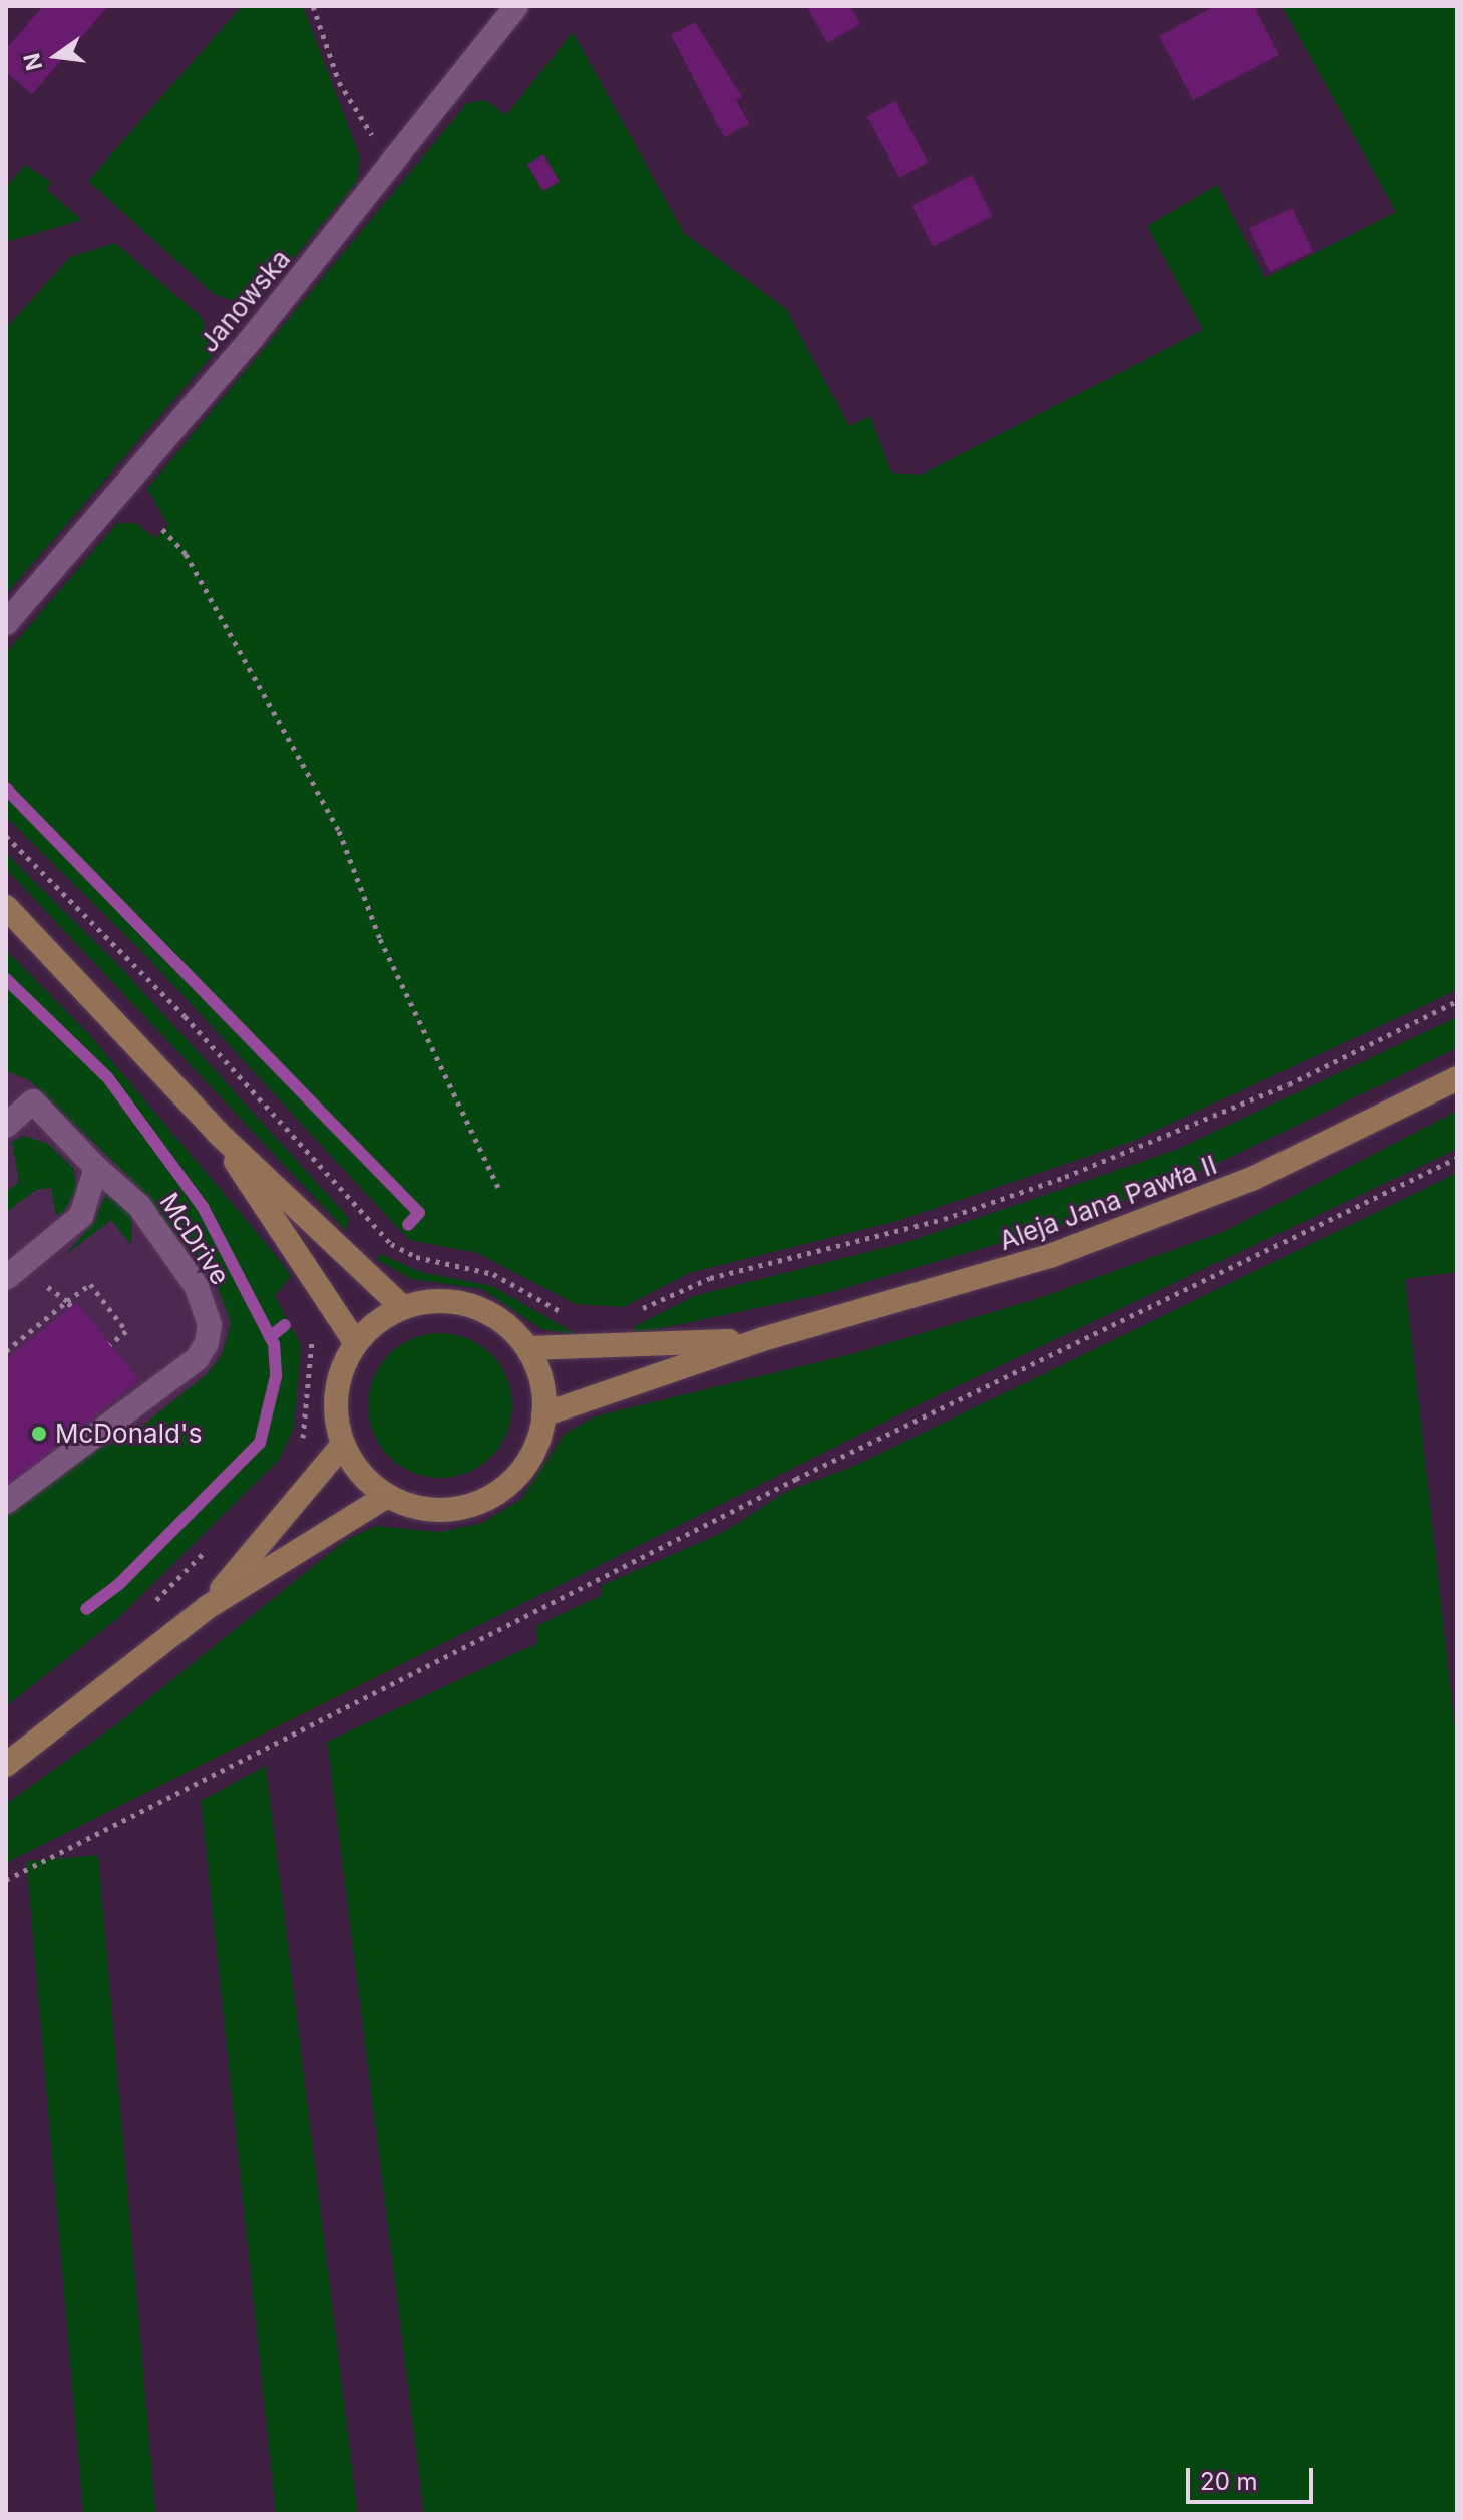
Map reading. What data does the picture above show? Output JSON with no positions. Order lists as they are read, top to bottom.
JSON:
{
  "streets": {
    "main road": ["Aleja Jana Pawła II"],
    "street": ["Janowska", "McDrive"]
  },
  "places": ["McDonald's"],
  "scale_bar": "20 m",
  "north": "left"
}
